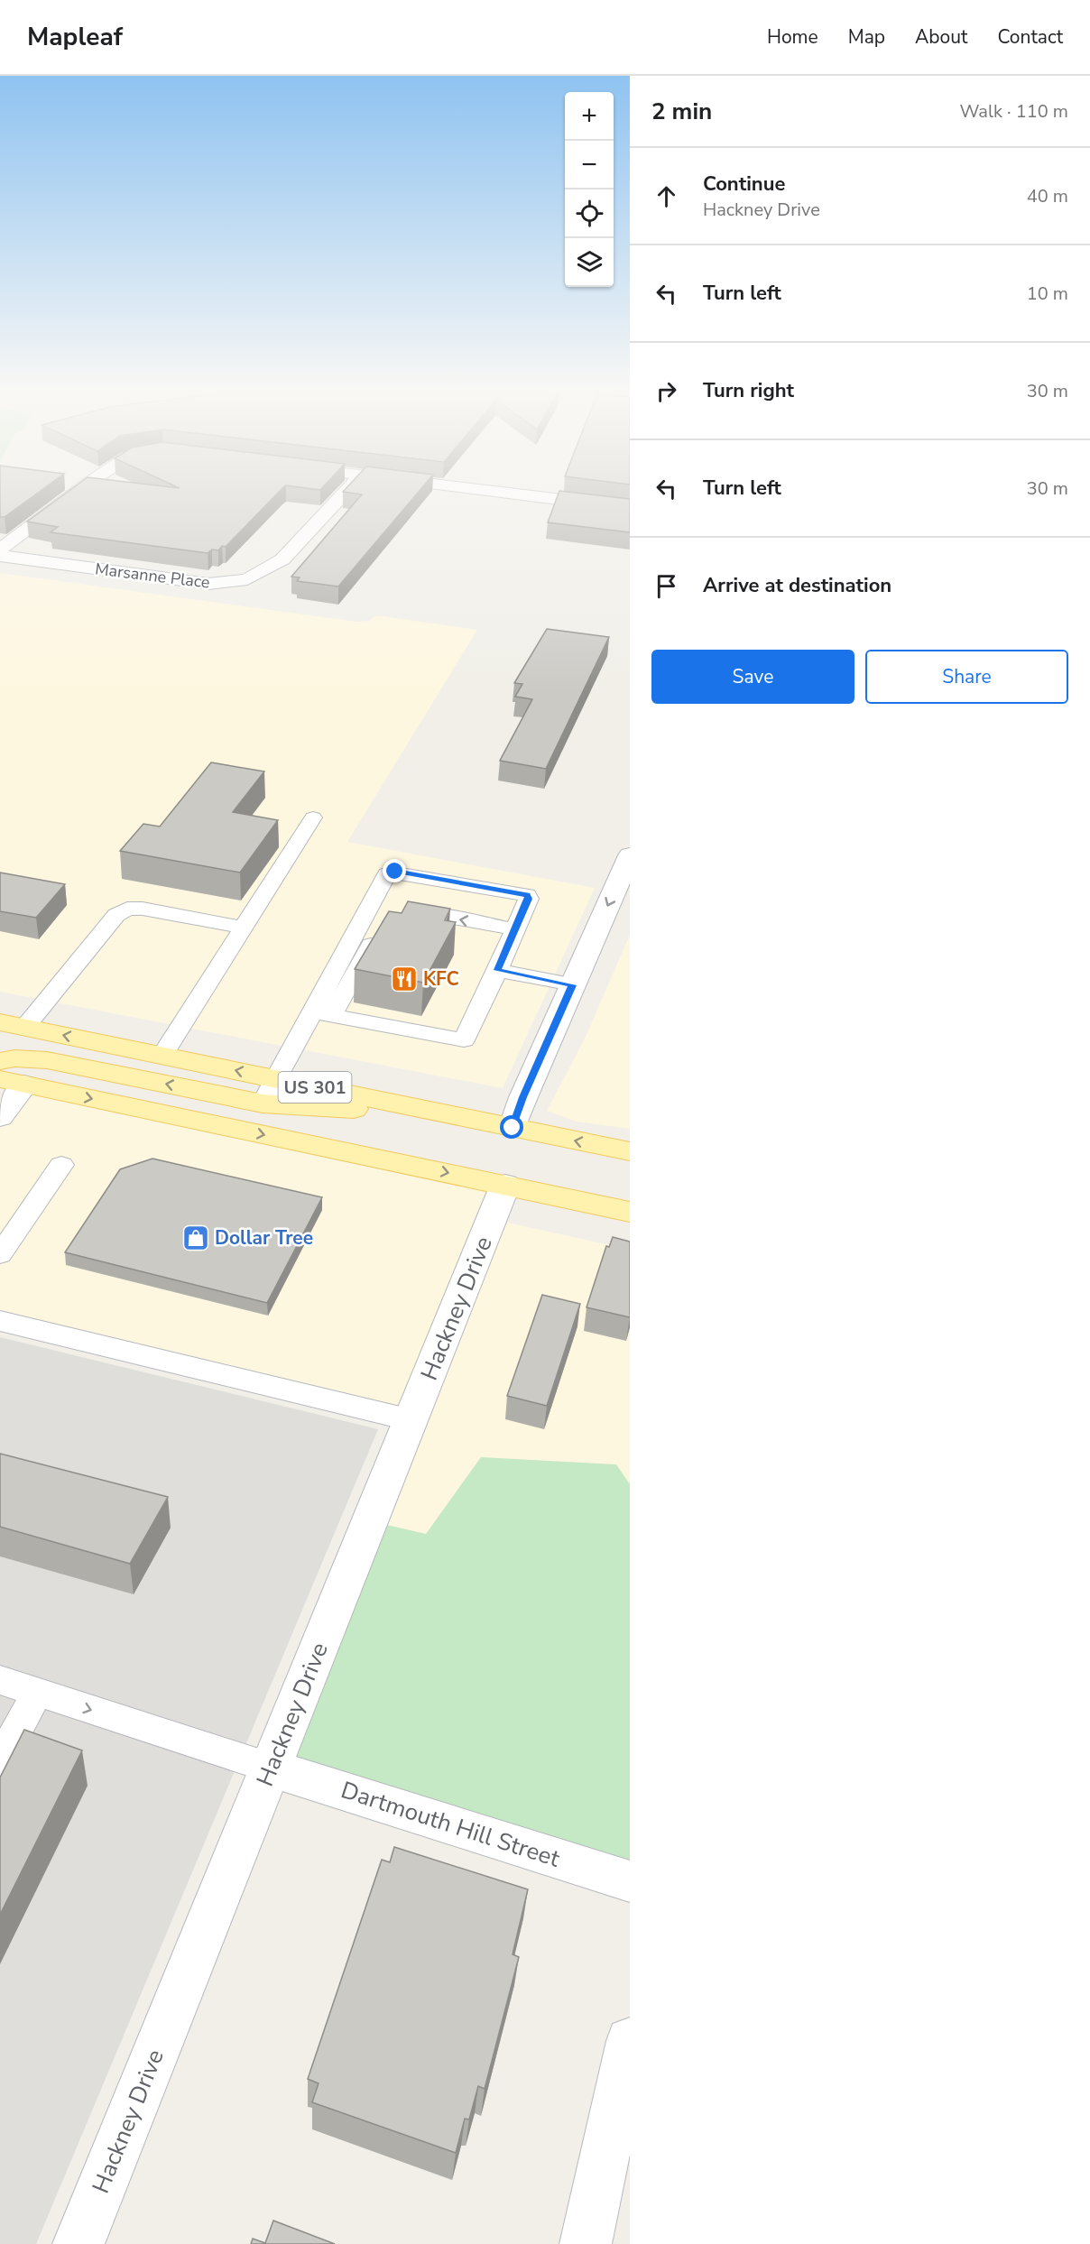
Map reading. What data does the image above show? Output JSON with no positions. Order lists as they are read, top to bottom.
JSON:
{
  "streets": {
    "main road": ["US 301"],
    "street": ["Marsanne Place", "Hackney Drive", "Dartmouth Hill Street"]
  },
  "crossings": [
    ["Hackney Drive", "Dartmouth Hill Street"]
  ],
  "places": {
    "restaurant": ["KFC"],
    "shop": ["Dollar Tree"]
  },
  "page": {
    "header": "Mapleaf",
    "nav": [
      "Home",
      "Map",
      "About",
      "Contact"
    ],
    "heading": ["2 min", "Walk · 110 m"],
    "map_buttons": ["+", "−"],
    "list": [
      ["Continue", "Hackney Drive", "40 m"],
      ["Turn left", "10 m"],
      ["Turn right", "30 m"],
      ["Turn left", "30 m"],
      "Arrive at destination"
    ],
    "buttons": ["Save", "Share"]
  }
}
